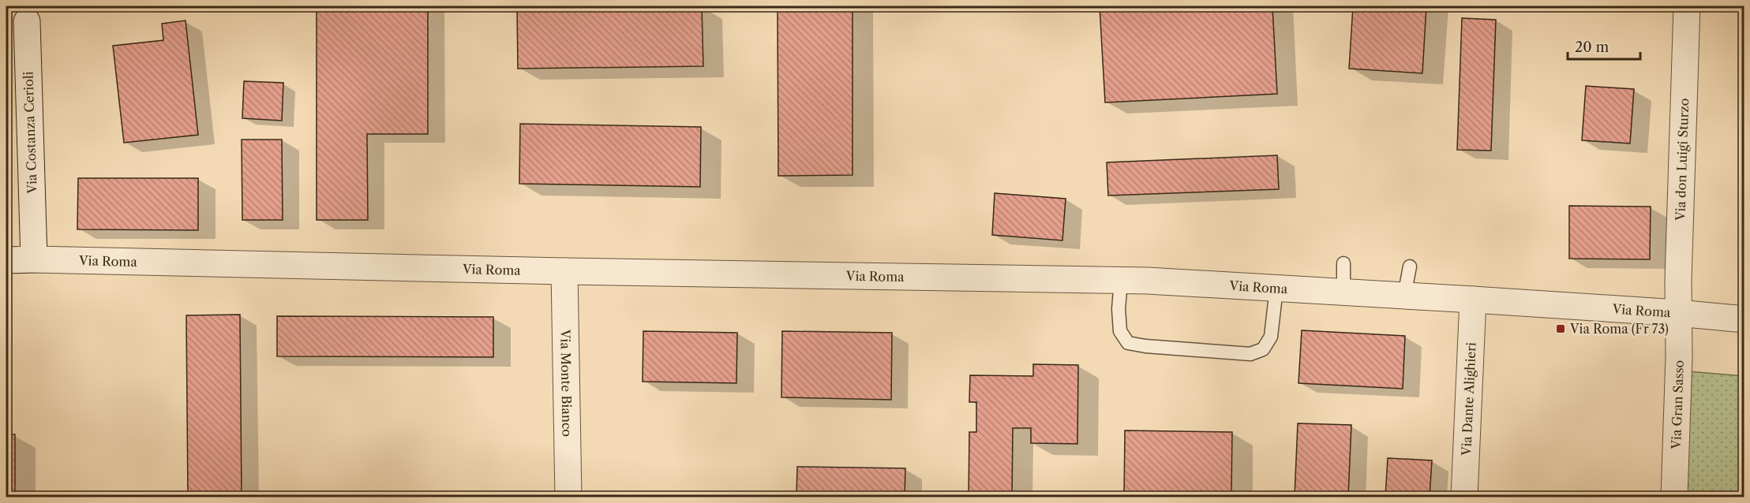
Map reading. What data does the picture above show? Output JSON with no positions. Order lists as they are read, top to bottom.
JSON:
{
  "streets": {
    "street": [
      "Via Costanza Cerioli",
      "Via don Luigi Sturzo",
      "Via Roma",
      "Via Monte Bianco",
      "Via Dante Alighieri",
      "Via Gran Sasso"
    ]
  },
  "crossings": [
    ["Via Costanza Cerioli", "Via Roma"],
    ["Via don Luigi Sturzo", "Via Roma"],
    ["Via don Luigi Sturzo", "Via Gran Sasso"],
    ["Via Roma", "Via Monte Bianco"],
    ["Via Roma", "Via Dante Alighieri"],
    ["Via Roma", "Via Gran Sasso"]
  ],
  "places": {
    "transit": ["Via Roma (Fr 73)"]
  },
  "scale_bar": "20 m"
}
